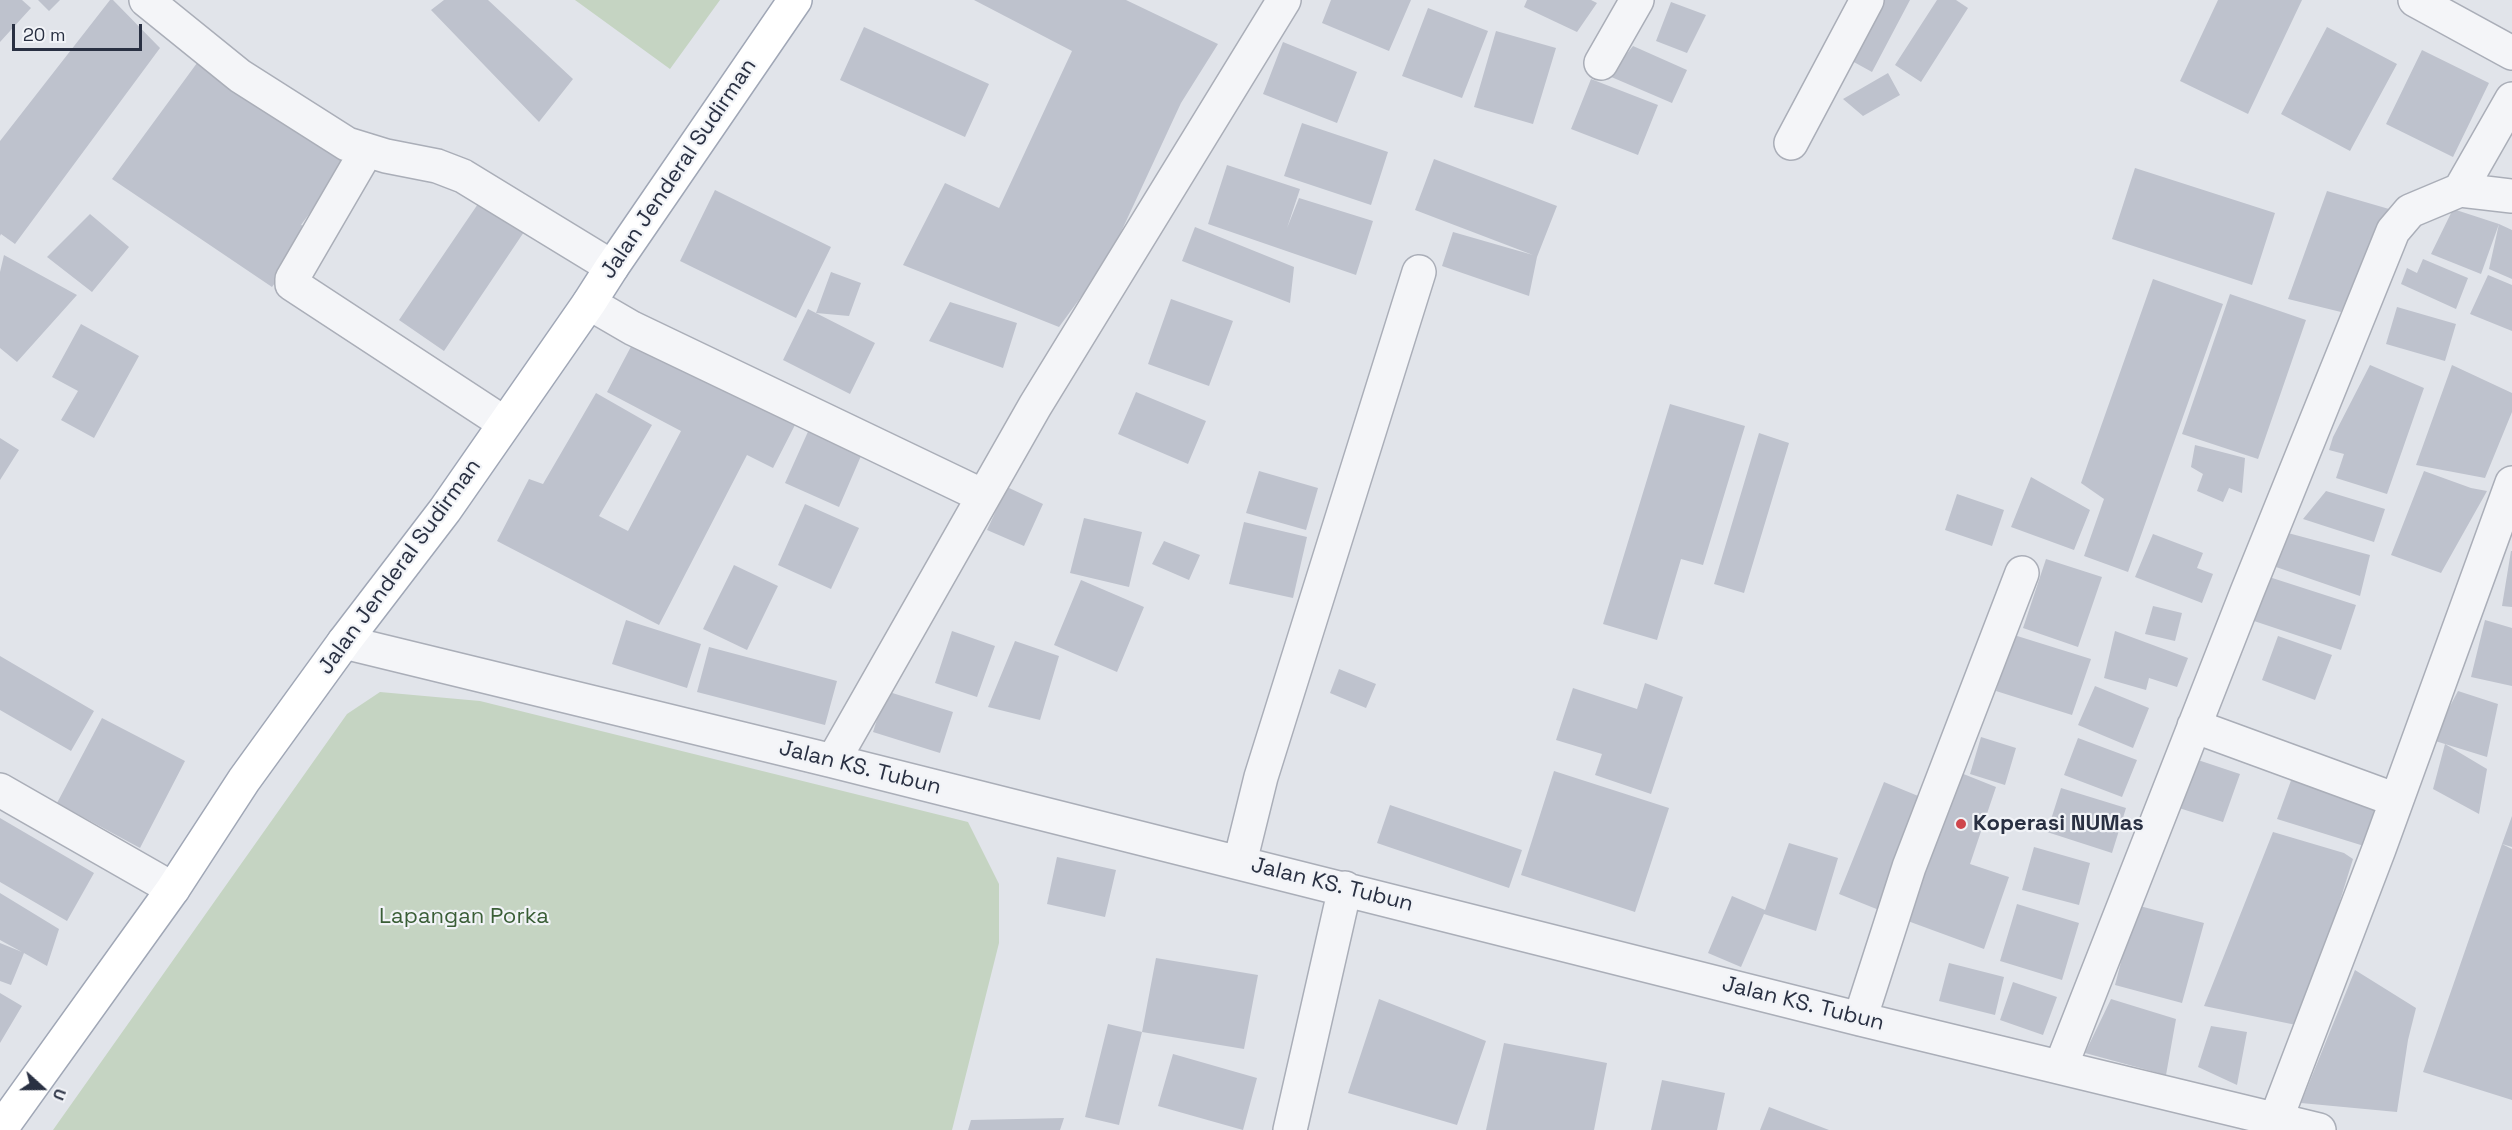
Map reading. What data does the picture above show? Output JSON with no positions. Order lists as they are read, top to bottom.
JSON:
{
  "streets": {
    "main road": ["Jalan Jenderal Sudirman"],
    "street": ["Jalan KS. Tubun"]
  },
  "crossings": [
    ["Jalan Jenderal Sudirman", "Jalan KS. Tubun"]
  ],
  "parks": ["Lapangan Porka"],
  "places": ["Koperasi NUMas"],
  "scale_bar": "20 m",
  "north": "right"
}
